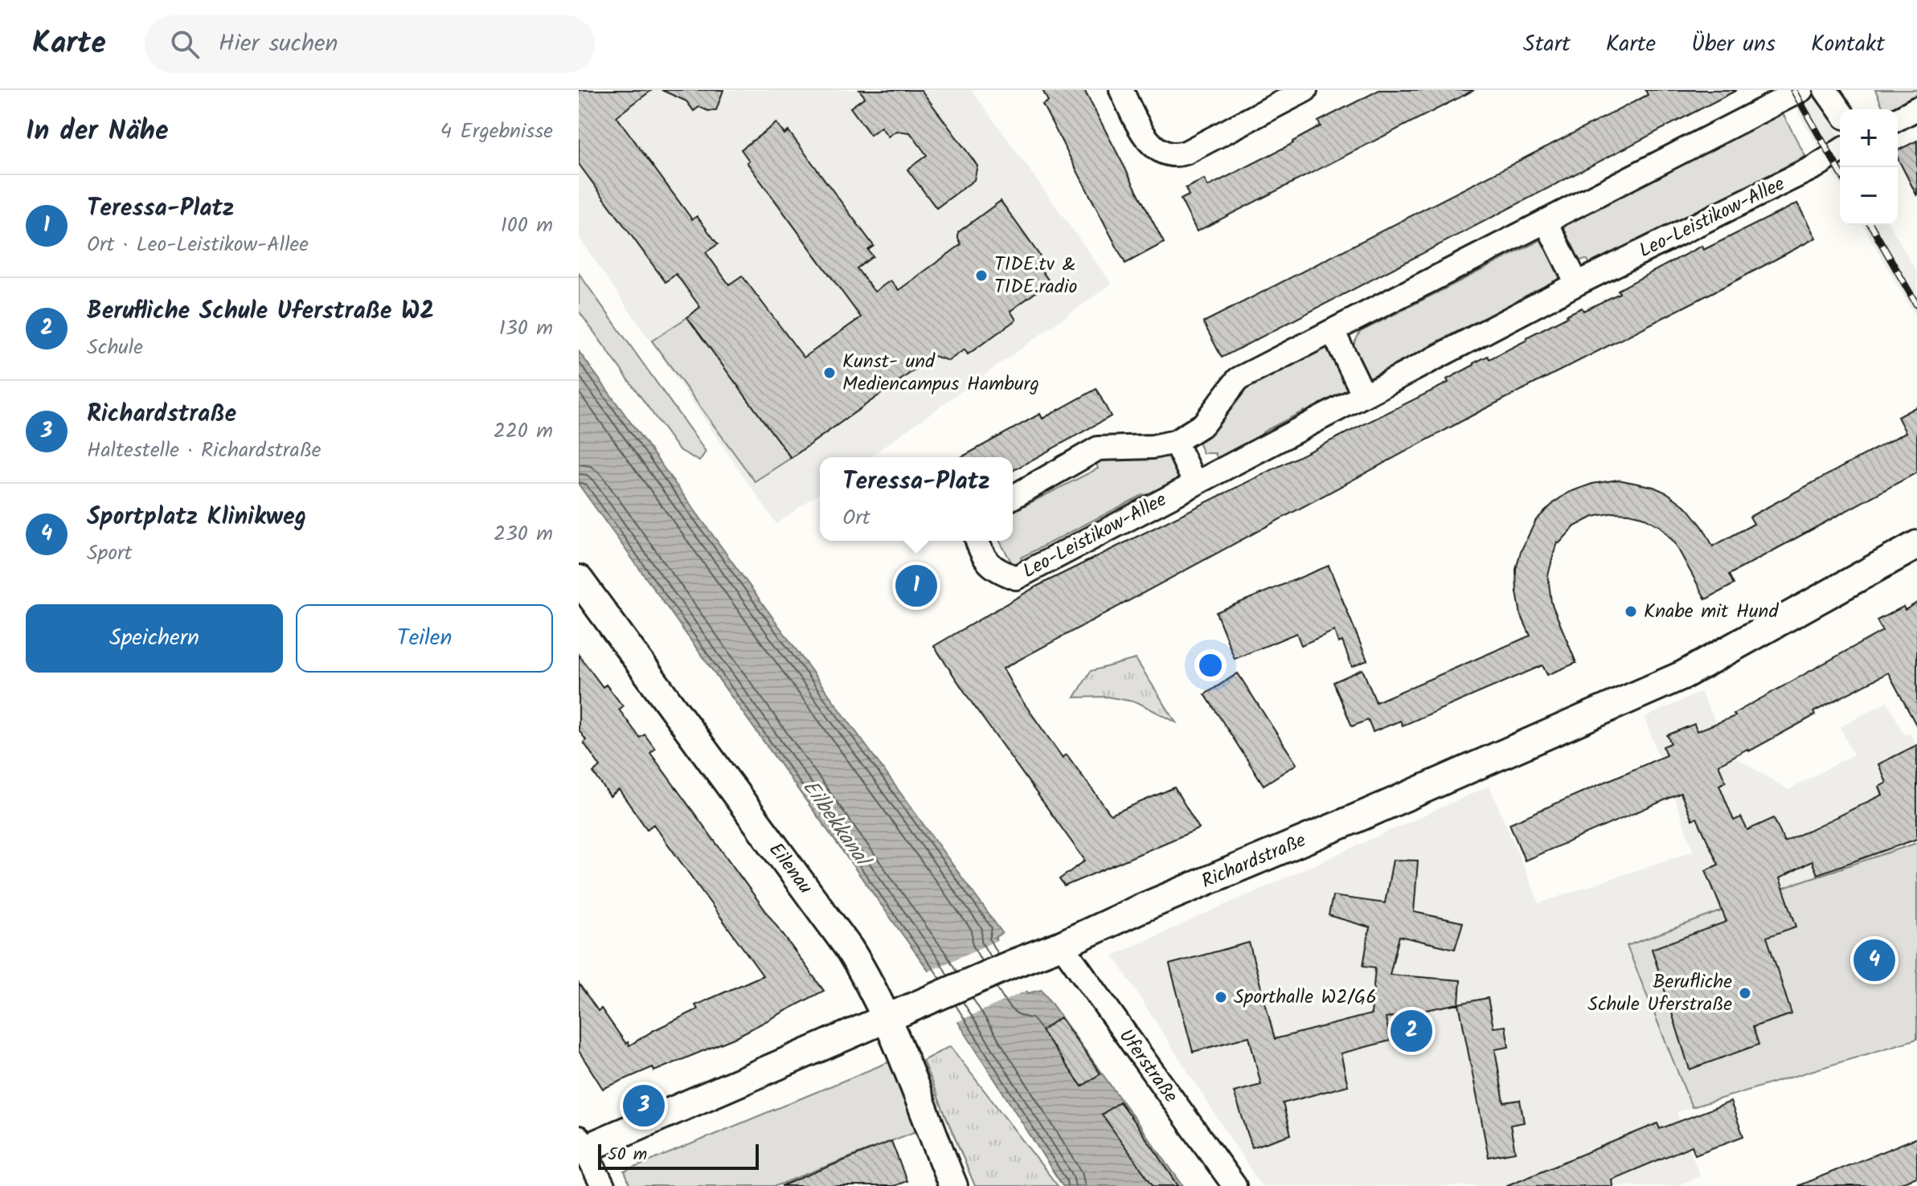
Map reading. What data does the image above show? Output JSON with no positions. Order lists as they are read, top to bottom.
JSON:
{
  "streets": {
    "street": [
      "Leo-Leistikow-Allee",
      "Richardstraße",
      "Eilenau",
      "Uferstraße"
    ]
  },
  "crossings": [
    ["Richardstraße", "Eilenau"],
    ["Richardstraße", "Uferstraße"]
  ],
  "water": ["Eilbekkanal"],
  "places": [
    "TIDE.tv & TIDE.radio",
    "Kunst- und Mediencampus Hamburg",
    "Knabe mit Hund",
    "Berufliche Schule Uferstraße",
    "Sporthalle W2/G6"
  ],
  "scale_bar": "50 m",
  "page": {
    "header": "Karte",
    "search": "Hier suchen",
    "nav": [
      "Start",
      "Karte",
      "Über uns",
      "Kontakt"
    ],
    "heading": ["In der Nähe", "4 Ergebnisse"],
    "map_buttons": ["+", "−"],
    "list": [
      {
        "mark": "1",
        "name": "Teressa-Platz",
        "note": "Ort · Leo-Leistikow-Allee",
        "value": "100 m"
      },
      {
        "mark": "2",
        "name": "Berufliche Schule Uferstraße W2",
        "note": "Schule",
        "value": "130 m"
      },
      {
        "mark": "3",
        "name": "Richardstraße",
        "note": "Haltestelle · Richardstraße",
        "value": "220 m"
      },
      {
        "mark": "4",
        "name": "Sportplatz Klinikweg",
        "note": "Sport",
        "value": "230 m"
      }
    ],
    "popup": ["Teressa-Platz", "Ort"],
    "pins": [
      "1",
      "4",
      "2",
      "3"
    ],
    "buttons": ["Speichern", "Teilen"],
    "scale": "50 m"
  }
}
